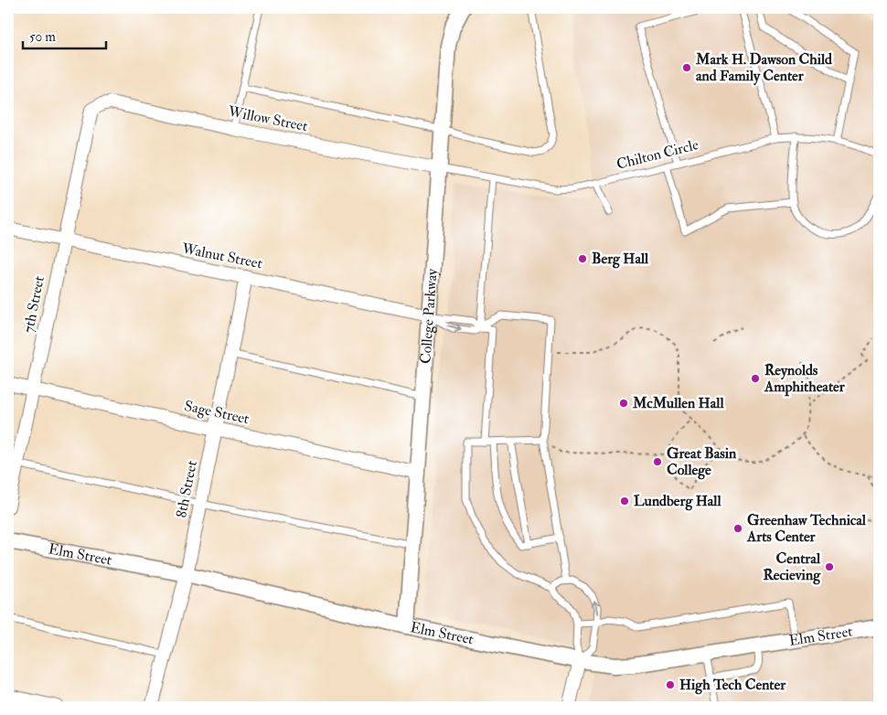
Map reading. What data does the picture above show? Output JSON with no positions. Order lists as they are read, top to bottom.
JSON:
{
  "streets": {
    "street": [
      "Willow Street",
      "Walnut Street",
      "7th Street",
      "College Parkway",
      "Sage Street",
      "8th Street",
      "Elm Street"
    ],
    "lane": ["Chilton Circle"]
  },
  "crossings": [
    ["Willow Street", "Chilton Circle"],
    ["Willow Street", "7th Street"],
    ["Willow Street", "College Parkway"],
    ["Chilton Circle", "College Parkway"],
    ["Walnut Street", "7th Street"],
    ["Walnut Street", "College Parkway"],
    ["Walnut Street", "8th Street"],
    ["7th Street", "Sage Street"],
    ["College Parkway", "Sage Street"],
    ["College Parkway", "Elm Street"],
    ["Sage Street", "8th Street"],
    ["8th Street", "Elm Street"]
  ],
  "places": [
    "Mark H. Dawson Child and Family Center",
    "Berg Hall",
    "Reynolds Amphitheater",
    "McMullen Hall",
    "Great Basin College",
    "Lundberg Hall",
    "Greenhaw Technical Arts Center",
    "Central Recieving",
    "High Tech Center"
  ],
  "scale_bar": "50 m"
}
